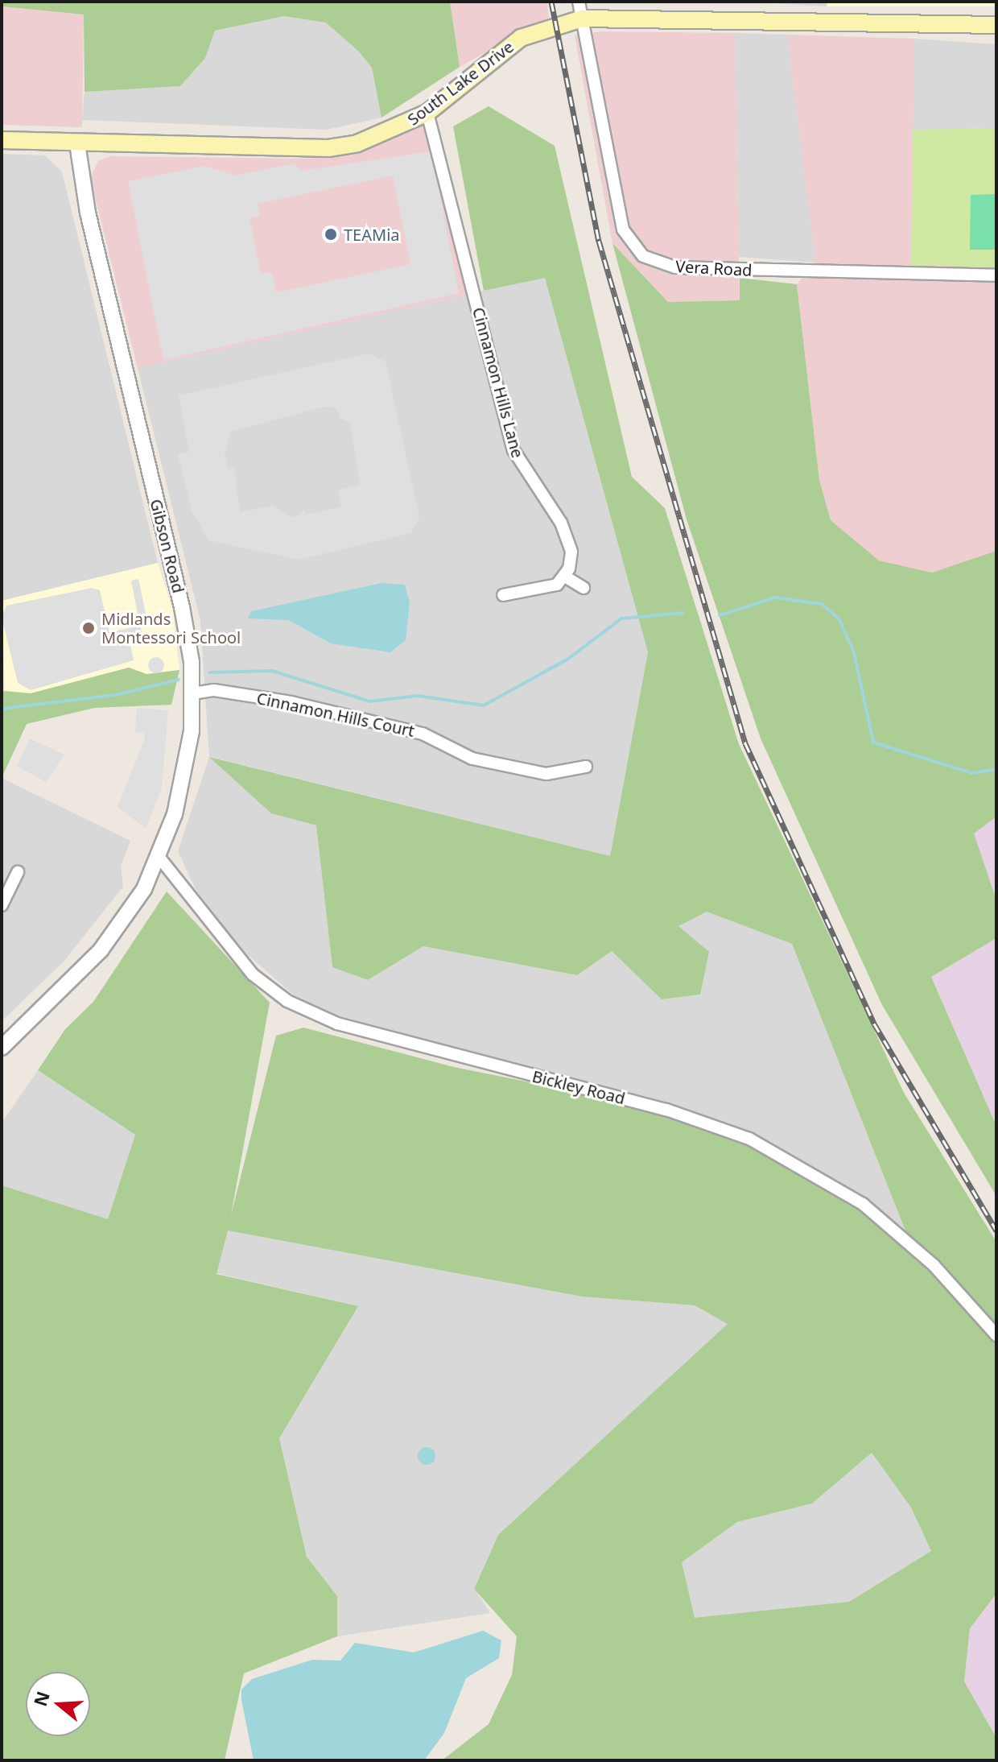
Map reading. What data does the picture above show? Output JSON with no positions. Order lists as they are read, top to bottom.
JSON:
{
  "streets": {
    "main road": ["South Lake Drive"],
    "street": [
      "Vera Road",
      "Cinnamon Hills Lane",
      "Gibson Road",
      "Cinnamon Hills Court",
      "Bickley Road"
    ]
  },
  "crossings": [
    ["South Lake Drive", "Vera Road"],
    ["South Lake Drive", "Cinnamon Hills Lane"],
    ["South Lake Drive", "Gibson Road"],
    ["Gibson Road", "Cinnamon Hills Court"],
    ["Gibson Road", "Bickley Road"]
  ],
  "places": ["TEAMia", "Midlands Montessori School"],
  "north": "left"
}
